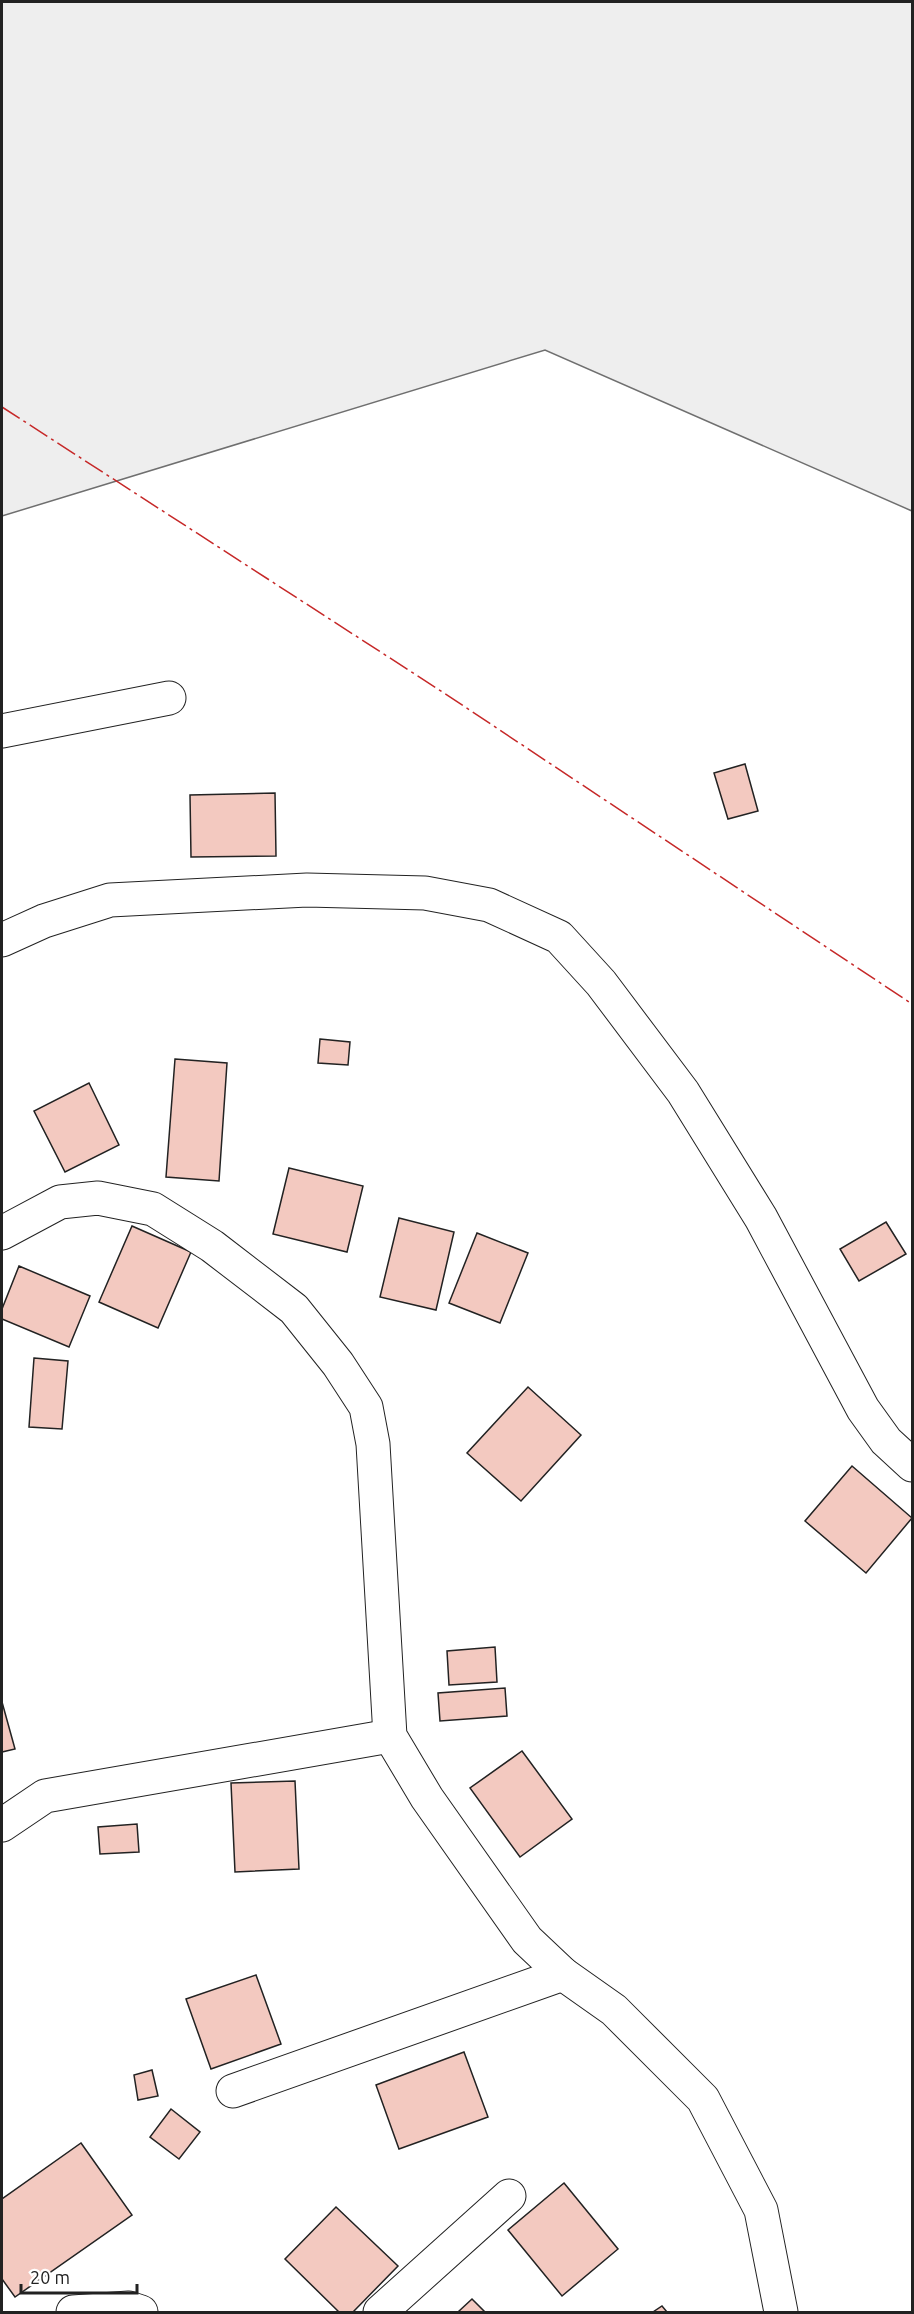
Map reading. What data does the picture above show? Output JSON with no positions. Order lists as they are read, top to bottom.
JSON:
{
  "scale_bar": "20 m"
}
